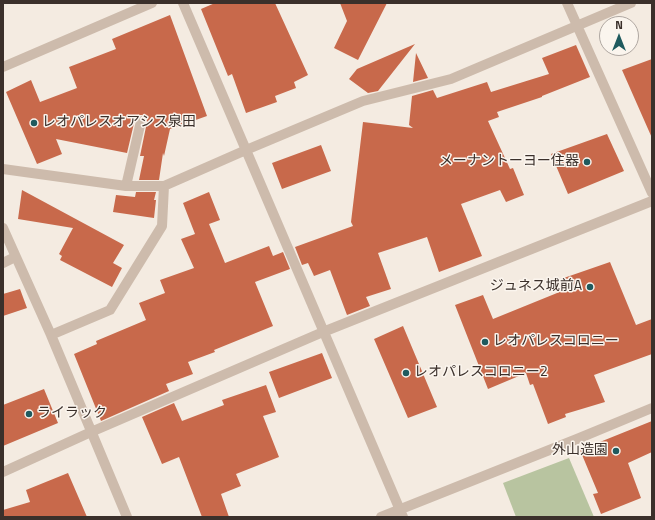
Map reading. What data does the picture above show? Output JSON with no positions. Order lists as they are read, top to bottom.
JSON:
{
  "places": [
    "レオパレスオアシス泉田",
    "メーナントーヨー住器",
    "ジュネス城前A",
    "レオパレスコロニー",
    "レオパレスコロニー2",
    "ライラック",
    "外山造園"
  ],
  "north": "top"
}
